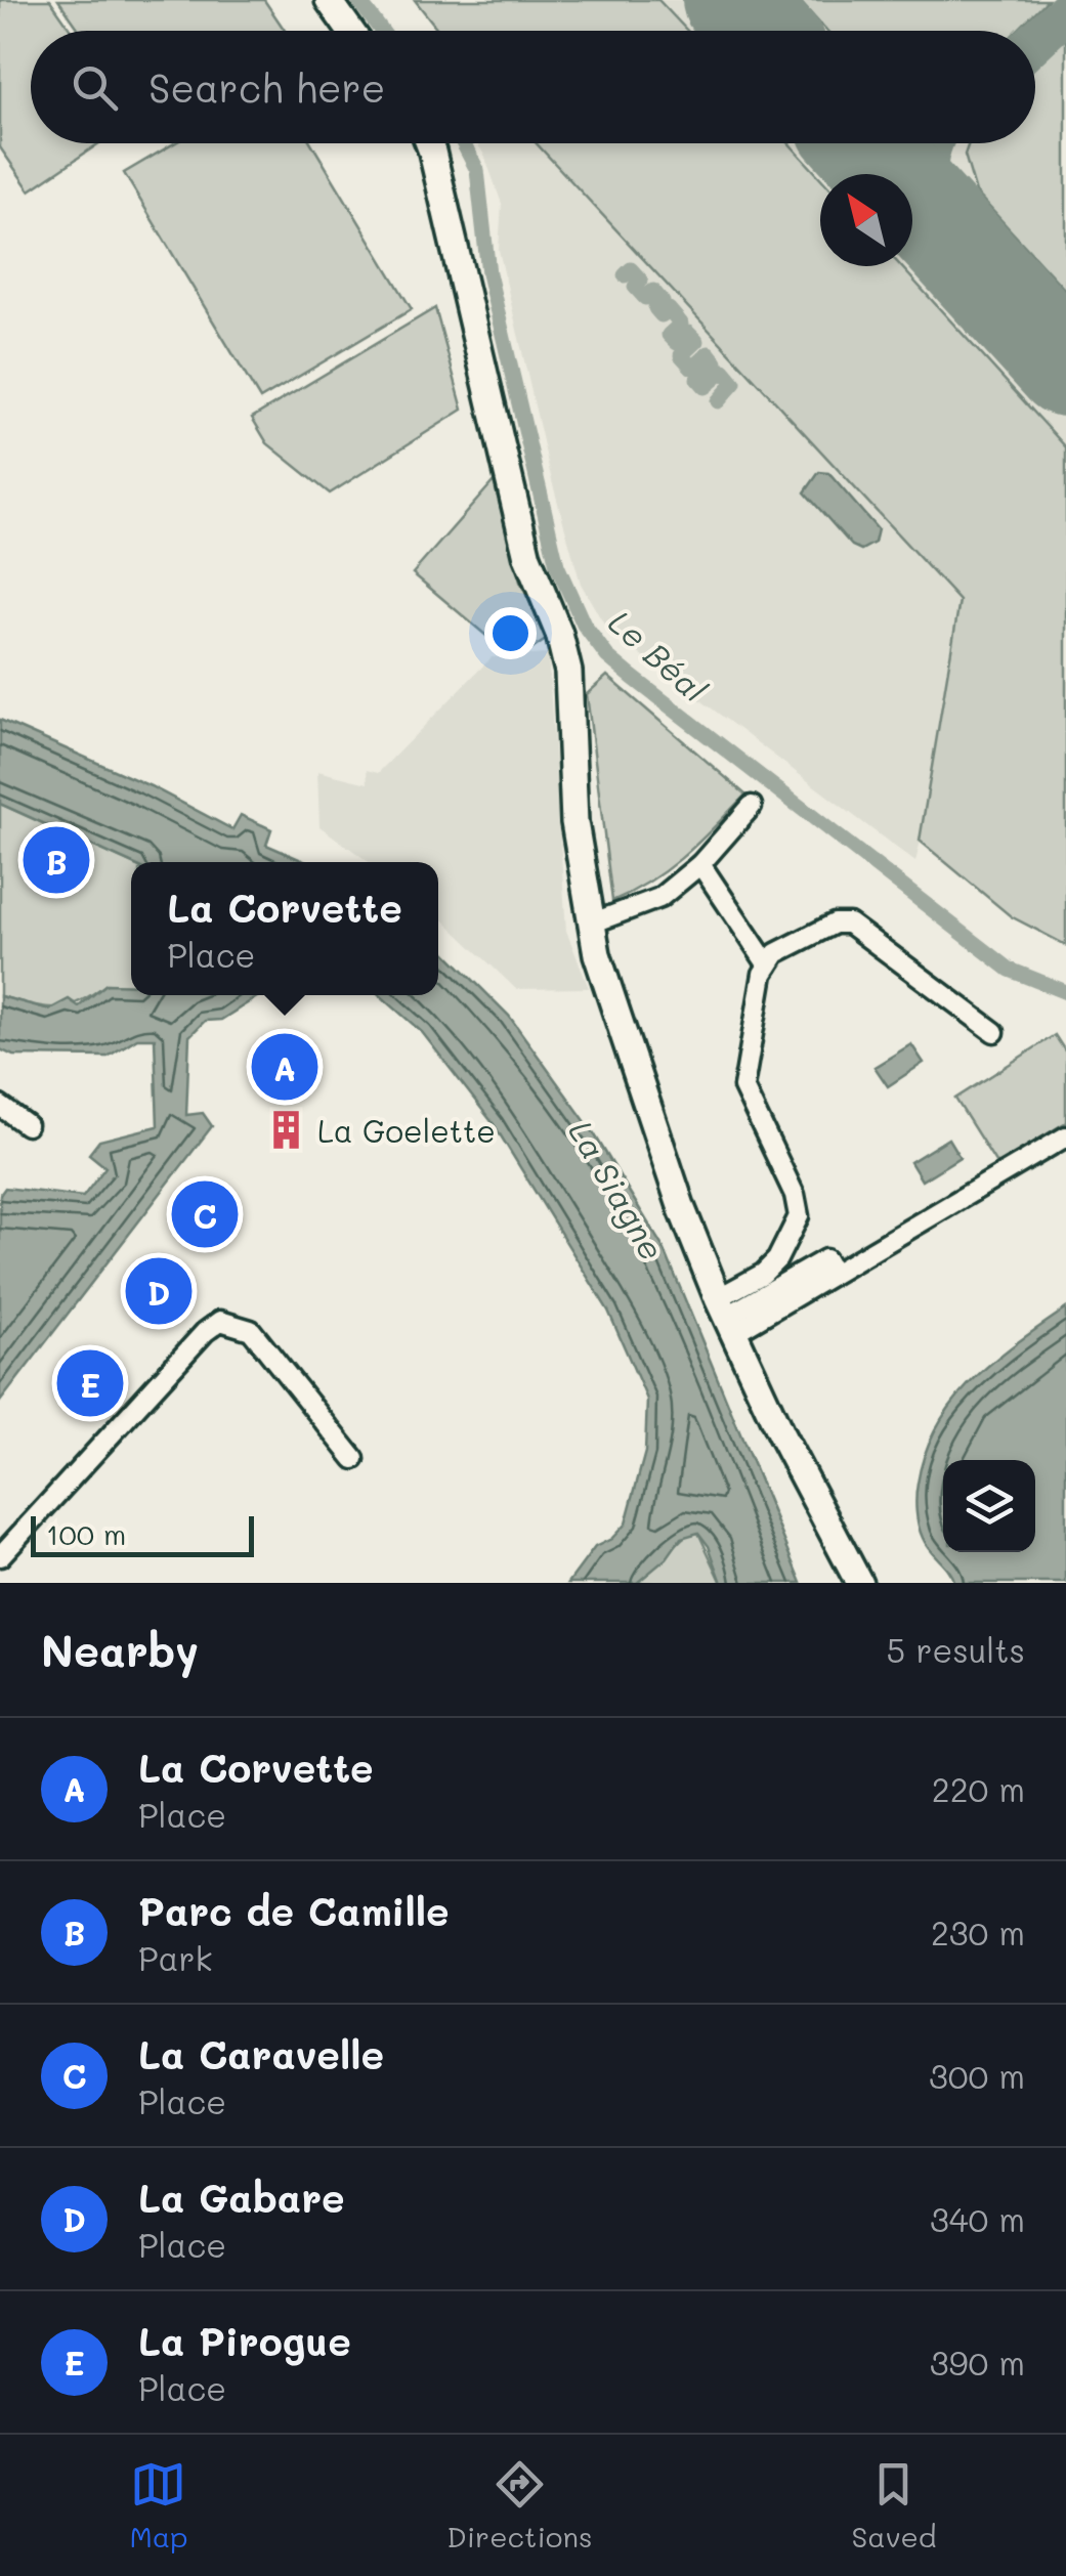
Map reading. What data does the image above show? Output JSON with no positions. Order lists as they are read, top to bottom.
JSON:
{
  "water": ["Le Béal", "La Siagne"],
  "places": {
    "building": ["La Goelette"]
  },
  "scale_bar": "100 m",
  "north": "top left",
  "page": {
    "search": "Search here",
    "pins": [
      "B",
      "A",
      "C",
      "D",
      "E"
    ],
    "popup": ["La Corvette", "Place"],
    "scale": "100 m",
    "heading": ["Nearby", "5 results"],
    "list": [
      {
        "mark": "A",
        "name": "La Corvette",
        "note": "Place",
        "value": "220 m"
      },
      {
        "mark": "B",
        "name": "Parc de Camille",
        "note": "Park",
        "value": "230 m"
      },
      {
        "mark": "C",
        "name": "La Caravelle",
        "note": "Place",
        "value": "300 m"
      },
      {
        "mark": "D",
        "name": "La Gabare",
        "note": "Place",
        "value": "340 m"
      },
      {
        "mark": "E",
        "name": "La Pirogue",
        "note": "Place",
        "value": "390 m"
      }
    ],
    "nav": ["Map", "Directions", "Saved"]
  }
}
